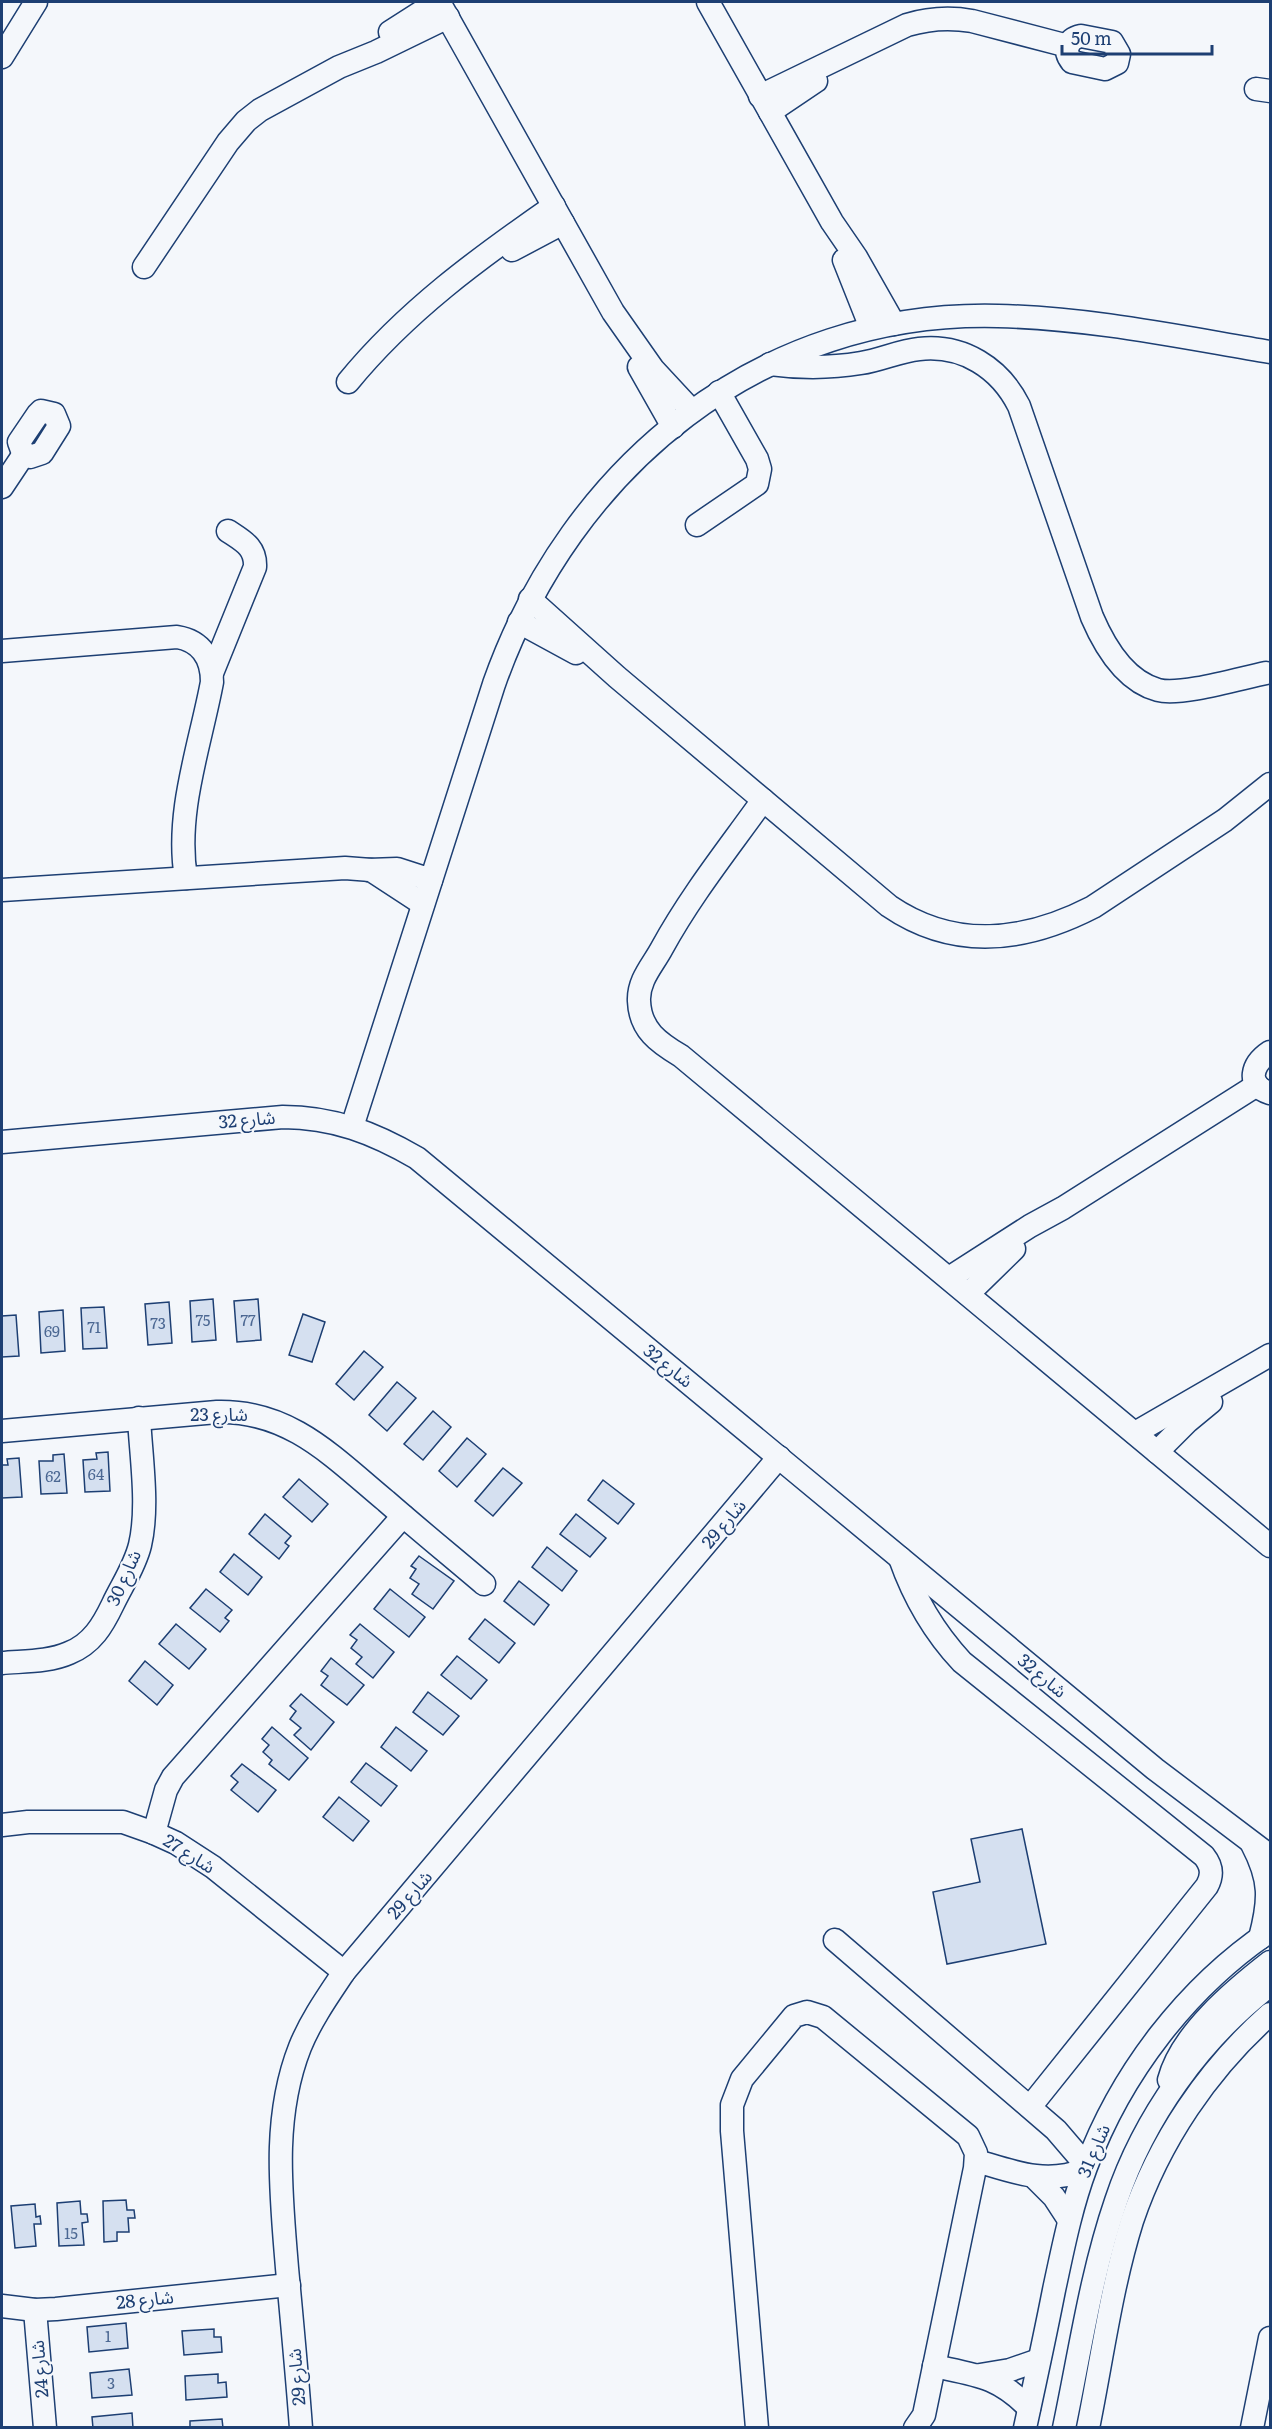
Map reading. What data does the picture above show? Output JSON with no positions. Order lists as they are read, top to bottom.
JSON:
{
  "streets": {
    "street": [
      "شارع 32",
      "شارع 23",
      "شارع 29",
      "شارع 30",
      "شارع 27",
      "شارع 31",
      "شارع 28",
      "شارع 24"
    ]
  },
  "crossings": [
    ["شارع 32", "شارع 29"],
    ["شارع 32", "شارع 31"],
    ["شارع 23", "شارع 30"],
    ["شارع 29", "شارع 27"],
    ["شارع 29", "شارع 28"],
    ["شارع 28", "شارع 24"]
  ],
  "house_numbers": [
    "75",
    "77",
    "73",
    "71",
    "69",
    "64",
    "62",
    "15",
    "1",
    "3"
  ],
  "scale_bar": "50 m"
}
